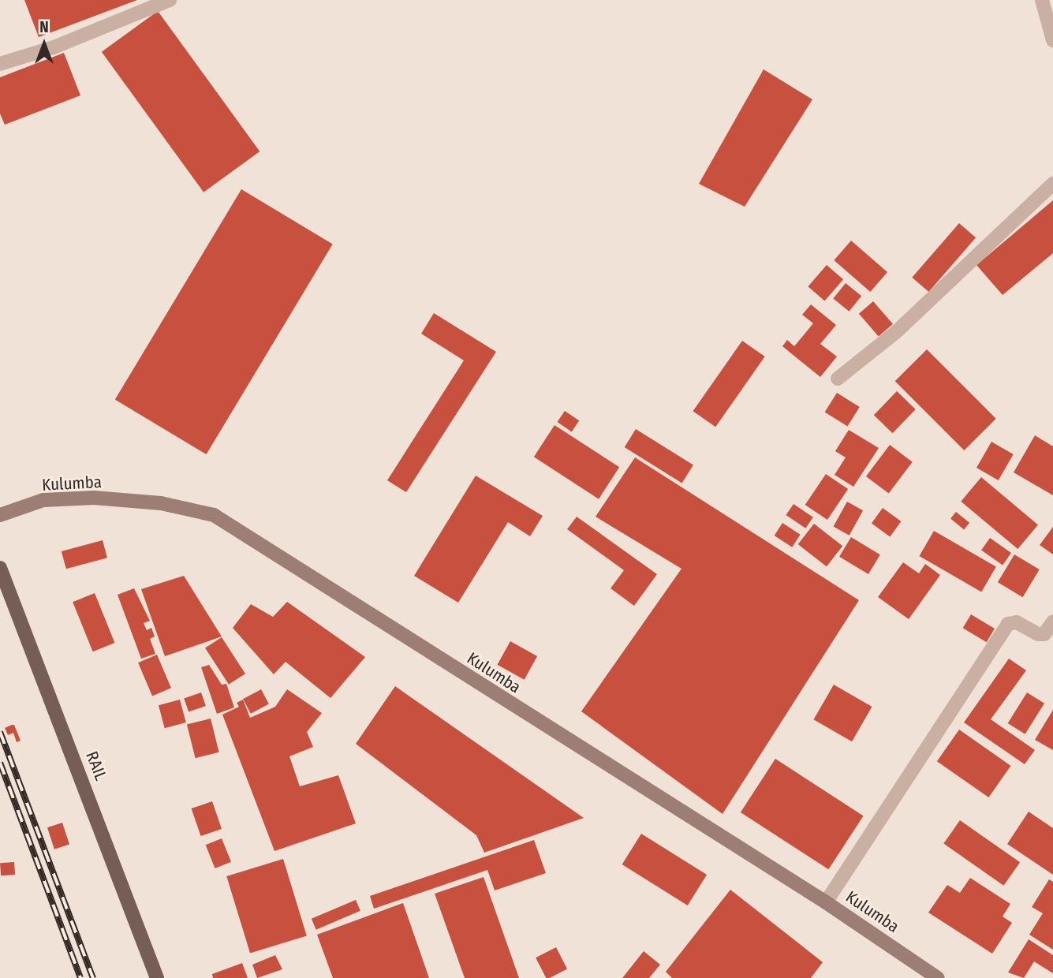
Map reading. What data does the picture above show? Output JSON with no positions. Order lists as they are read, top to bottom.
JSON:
{
  "streets": {
    "main road": ["RAIL"],
    "street": ["Kulumba"]
  },
  "north": "top"
}
